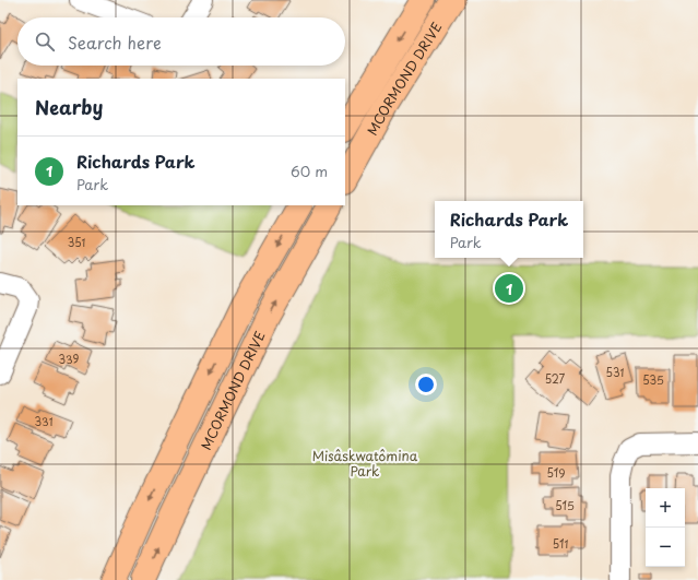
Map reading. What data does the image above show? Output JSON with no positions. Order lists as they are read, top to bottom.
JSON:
{
  "streets": {
    "main road": ["MCORMOND DRIVE"]
  },
  "parks": ["Misâskwatômina Park"],
  "house_numbers": [
    "351",
    "339",
    "531",
    "527",
    "535",
    "331",
    "519",
    "515",
    "511"
  ],
  "page": {
    "search": "Search here",
    "heading": "Nearby",
    "list": [
      {
        "mark": "1",
        "name": "Richards Park",
        "note": "Park",
        "value": "60 m"
      }
    ],
    "popup": ["Richards Park", "Park"],
    "pins": "1",
    "map_buttons": ["+", "−"]
  }
}
